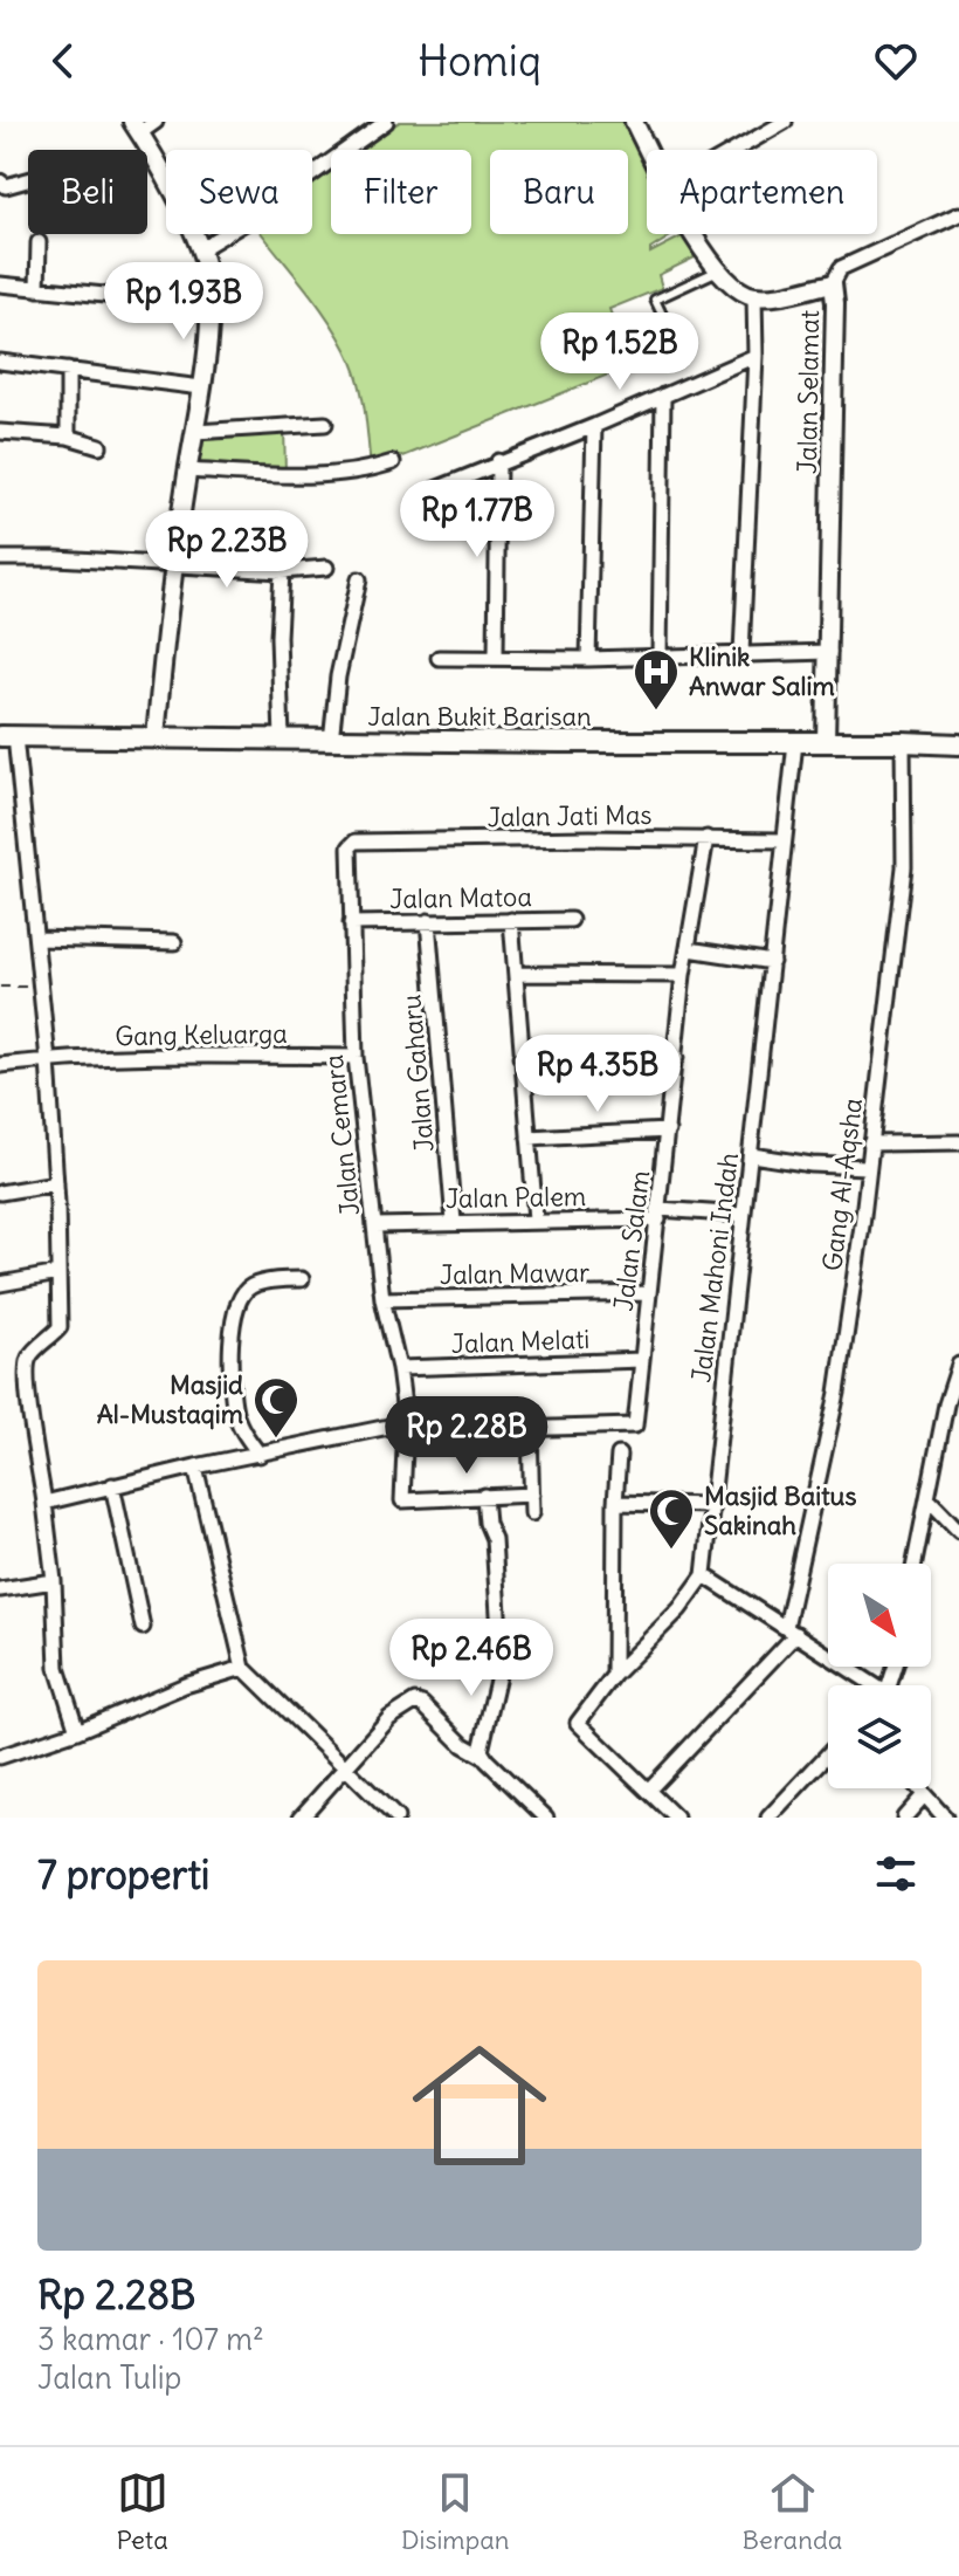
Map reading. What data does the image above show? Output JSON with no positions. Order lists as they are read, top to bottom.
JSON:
{
  "streets": {
    "main road": ["Jalan Bukit Barisan"],
    "street": [
      "Jalan Selamat",
      "Jalan Jati Mas",
      "Jalan Matoa",
      "Gang Keluarga",
      "Jalan Gaharu",
      "Jalan Cemara",
      "Gang Al-Aqsha",
      "Jalan Palem",
      "Jalan Salam",
      "Jalan Mahoni Indah",
      "Jalan Mawar",
      "Jalan Melati"
    ]
  },
  "crossings": [
    ["Jalan Selamat", "Jalan Bukit Barisan"],
    ["Jalan Bukit Barisan", "Gang Al-Aqsha"],
    ["Jalan Bukit Barisan", "Jalan Mahoni Indah"],
    ["Jalan Jati Mas", "Jalan Cemara"],
    ["Jalan Jati Mas", "Jalan Salam"],
    ["Jalan Jati Mas", "Jalan Mahoni Indah"],
    ["Jalan Matoa", "Jalan Gaharu"],
    ["Jalan Matoa", "Jalan Cemara"],
    ["Gang Keluarga", "Jalan Cemara"],
    ["Jalan Gaharu", "Jalan Palem"],
    ["Jalan Cemara", "Jalan Palem"],
    ["Jalan Cemara", "Jalan Mawar"],
    ["Jalan Cemara", "Jalan Melati"],
    ["Jalan Palem", "Jalan Salam"],
    ["Jalan Palem", "Jalan Mahoni Indah"],
    ["Jalan Salam", "Jalan Mawar"],
    ["Jalan Salam", "Jalan Melati"]
  ],
  "places": {
    "hospital": ["Klinik Anwar Salim"],
    "mosque": ["Masjid Al-Mustaqim", "Masjid Baitus Sakinah"]
  },
  "north": "bottom right",
  "page": {
    "header": "Homiq",
    "chip": [
      "Beli",
      "Sewa",
      "Filter",
      "Baru",
      "Apartemen"
    ],
    "price": [
      "Rp 1.93B",
      "Rp 1.52B",
      "Rp 1.77B",
      "Rp 2.23B",
      "Rp 4.35B",
      "Rp 2.28B",
      "Rp 2.46B"
    ],
    "heading": "7 properti",
    "list": [
      {
        "name": "Rp 2.28B",
        "note": "3 kamar · 107 m² · Jalan Tulip"
      }
    ],
    "tabs": ["Peta", "Disimpan", "Beranda"]
  }
}
